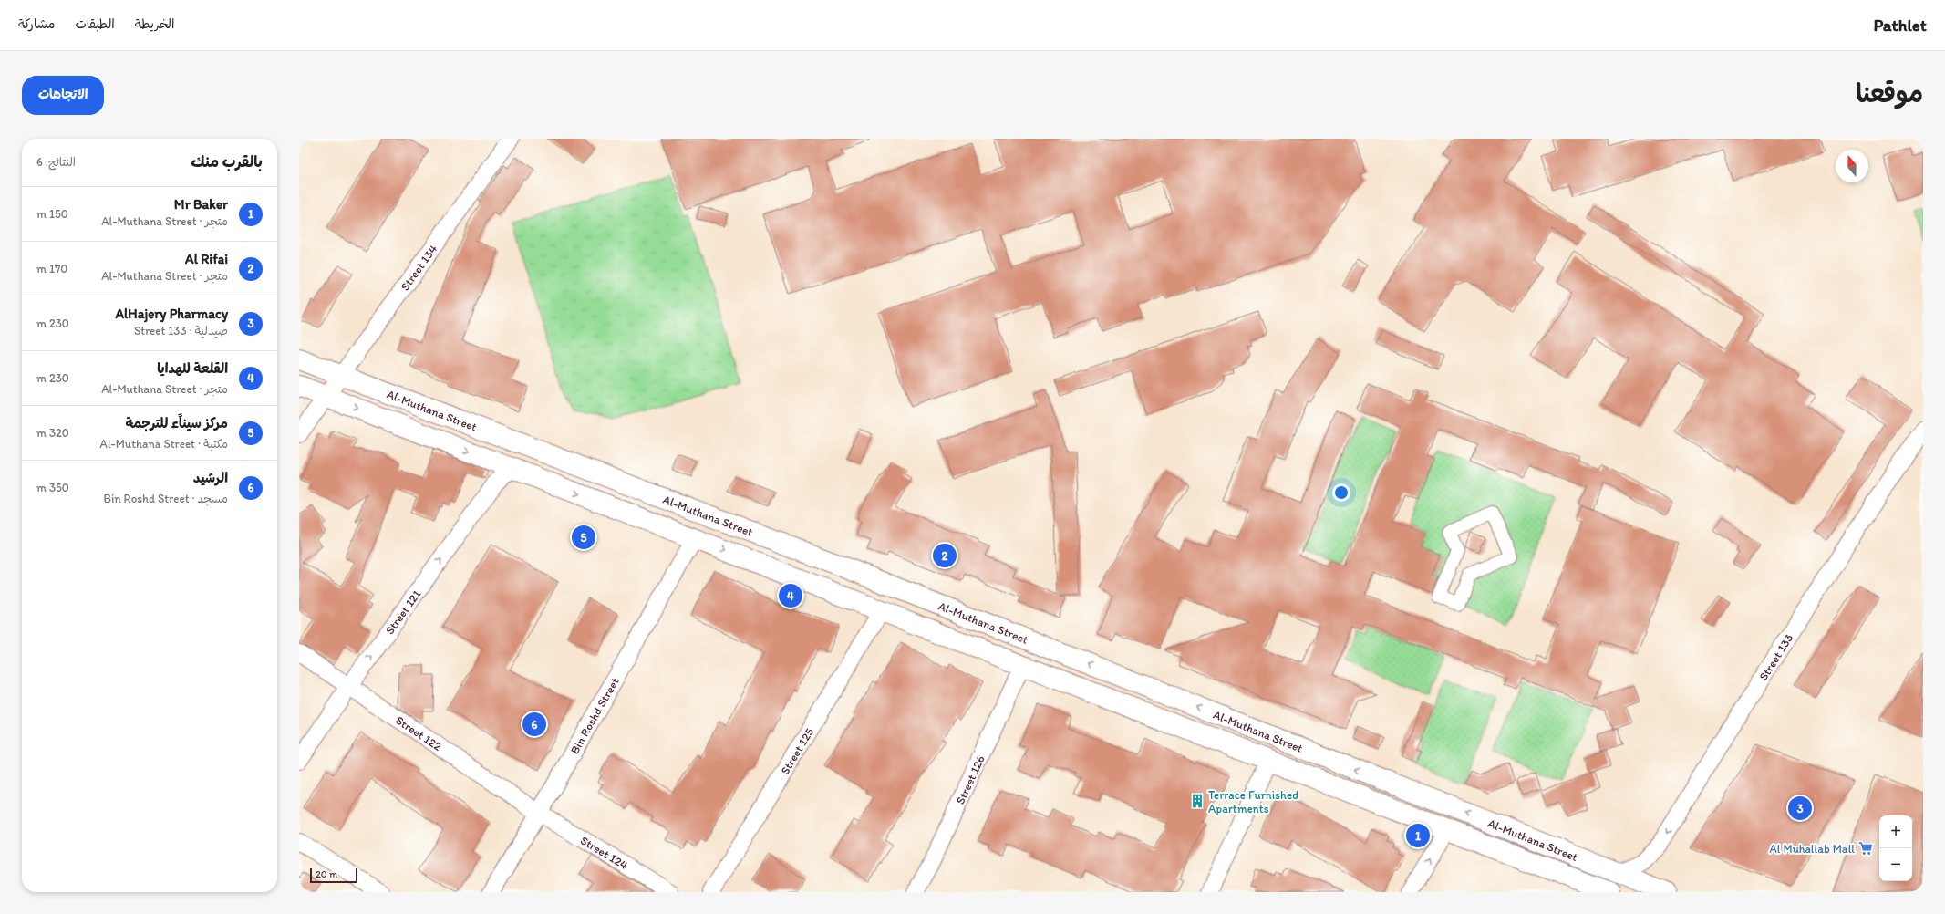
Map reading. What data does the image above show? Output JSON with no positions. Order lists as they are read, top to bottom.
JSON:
{
  "streets": {
    "street": [
      "Street 134",
      "Al-Muthana Street",
      "Street 121",
      "Street 133",
      "Bin Roshd Street",
      "Street 122",
      "Street 125",
      "Street 126",
      "Street 124"
    ]
  },
  "crossings": [
    ["Street 134", "Al-Muthana Street"],
    ["Al-Muthana Street", "Street 121"],
    ["Al-Muthana Street", "Street 133"],
    ["Al-Muthana Street", "Bin Roshd Street"],
    ["Al-Muthana Street", "Street 125"],
    ["Al-Muthana Street", "Street 126"],
    ["Street 121", "Street 122"],
    ["Bin Roshd Street", "Street 122"],
    ["Bin Roshd Street", "Street 124"],
    ["Street 122", "Street 124"]
  ],
  "one_way": ["Street 121", "Street 133"],
  "places": {
    "building": ["Terrace Furnished Apartments"],
    "supermarket": ["Al Muhallab Mall"]
  },
  "scale_bar": "20 m",
  "north": "top",
  "page": {
    "header": "Pathlet",
    "nav": ["الخريطة", "الطبقات", "مشاركة"],
    "title": "موقعنا",
    "buttons": "الاتجاهات",
    "heading": ["بالقرب منك", "النتائج: 6"],
    "list": [
      {
        "mark": "1",
        "name": "Mr Baker",
        "note": "متجر · Al-Muthana Street",
        "value": "150 m"
      },
      {
        "mark": "2",
        "name": "Al Rifai",
        "note": "متجر · Al-Muthana Street",
        "value": "170 m"
      },
      {
        "mark": "3",
        "name": "AlHajery Pharmacy",
        "note": "صيدلية · Street 133",
        "value": "230 m"
      },
      {
        "mark": "4",
        "name": "القلعة للهدايا",
        "note": "متجر · Al-Muthana Street",
        "value": "230 m"
      },
      {
        "mark": "5",
        "name": "مركز سيناًء للترجمة",
        "note": "مكتبة · Al-Muthana Street",
        "value": "320 m"
      },
      {
        "mark": "6",
        "name": "الرشيد",
        "note": "مسجد · Bin Roshd Street",
        "value": "350 m"
      }
    ],
    "pins": [
      "5",
      "2",
      "4",
      "6",
      "3",
      "1"
    ],
    "map_buttons": ["+", "−"],
    "scale": "20 m"
  }
}
